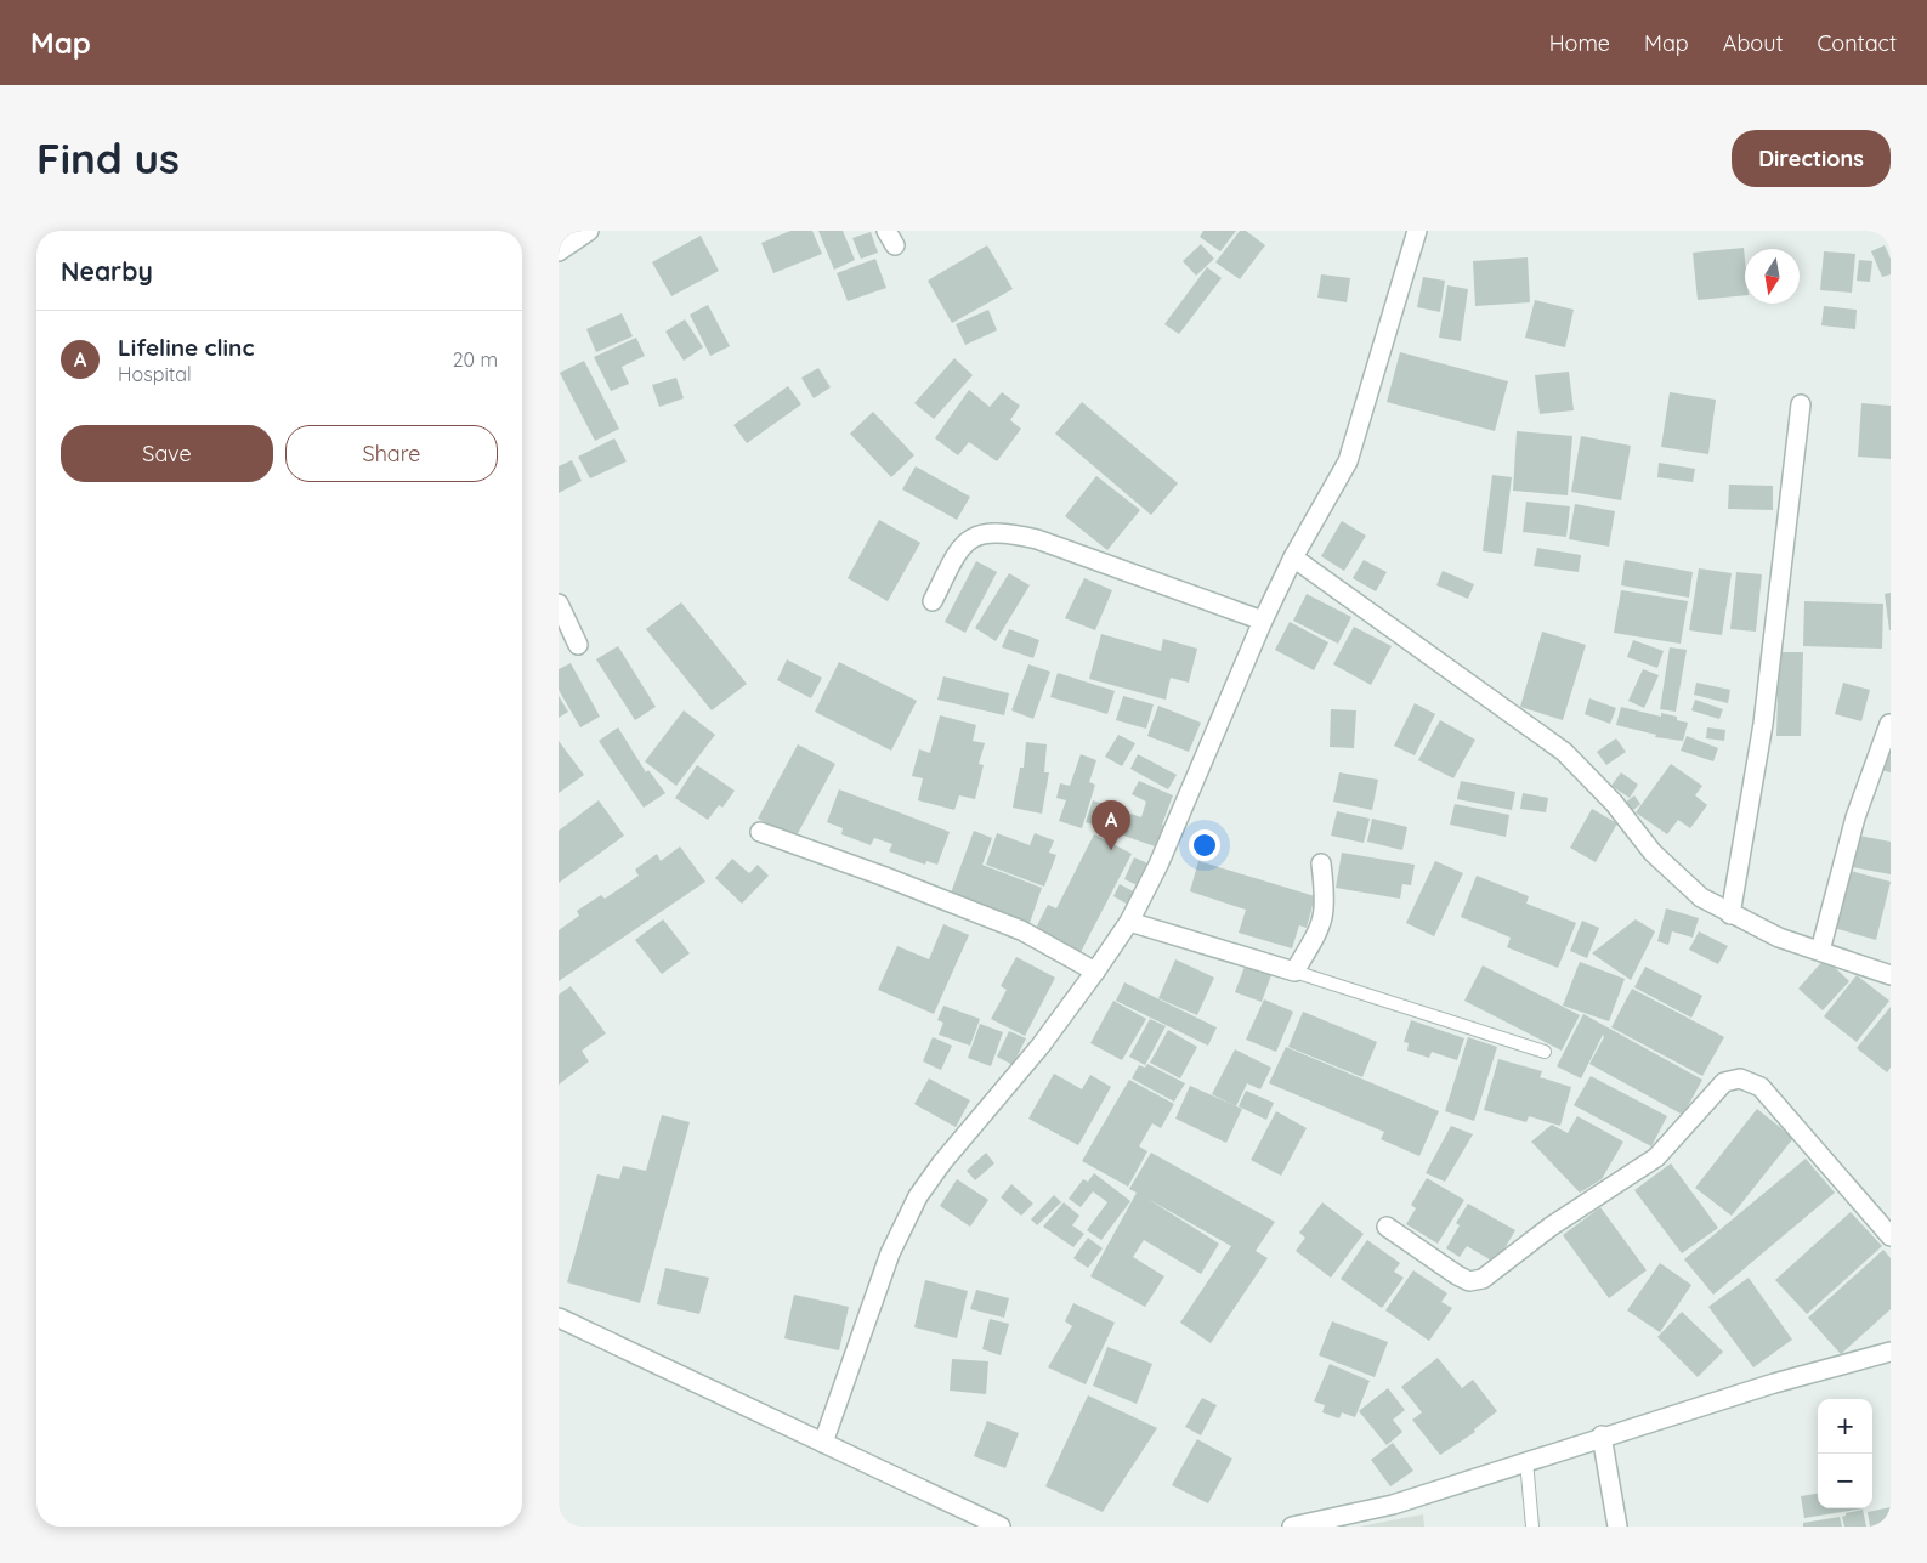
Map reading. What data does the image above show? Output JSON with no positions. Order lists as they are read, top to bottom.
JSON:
{
  "north": "bottom",
  "page": {
    "header": "Map",
    "nav": [
      "Home",
      "Map",
      "About",
      "Contact"
    ],
    "buttons": [
      "Directions",
      ["Save", "Share"]
    ],
    "title": "Find us",
    "heading": "Nearby",
    "list": [
      {
        "mark": "A",
        "name": "Lifeline clinc",
        "note": "Hospital",
        "value": "20 m"
      }
    ],
    "pins": "A",
    "map_buttons": ["+", "−"]
  }
}
